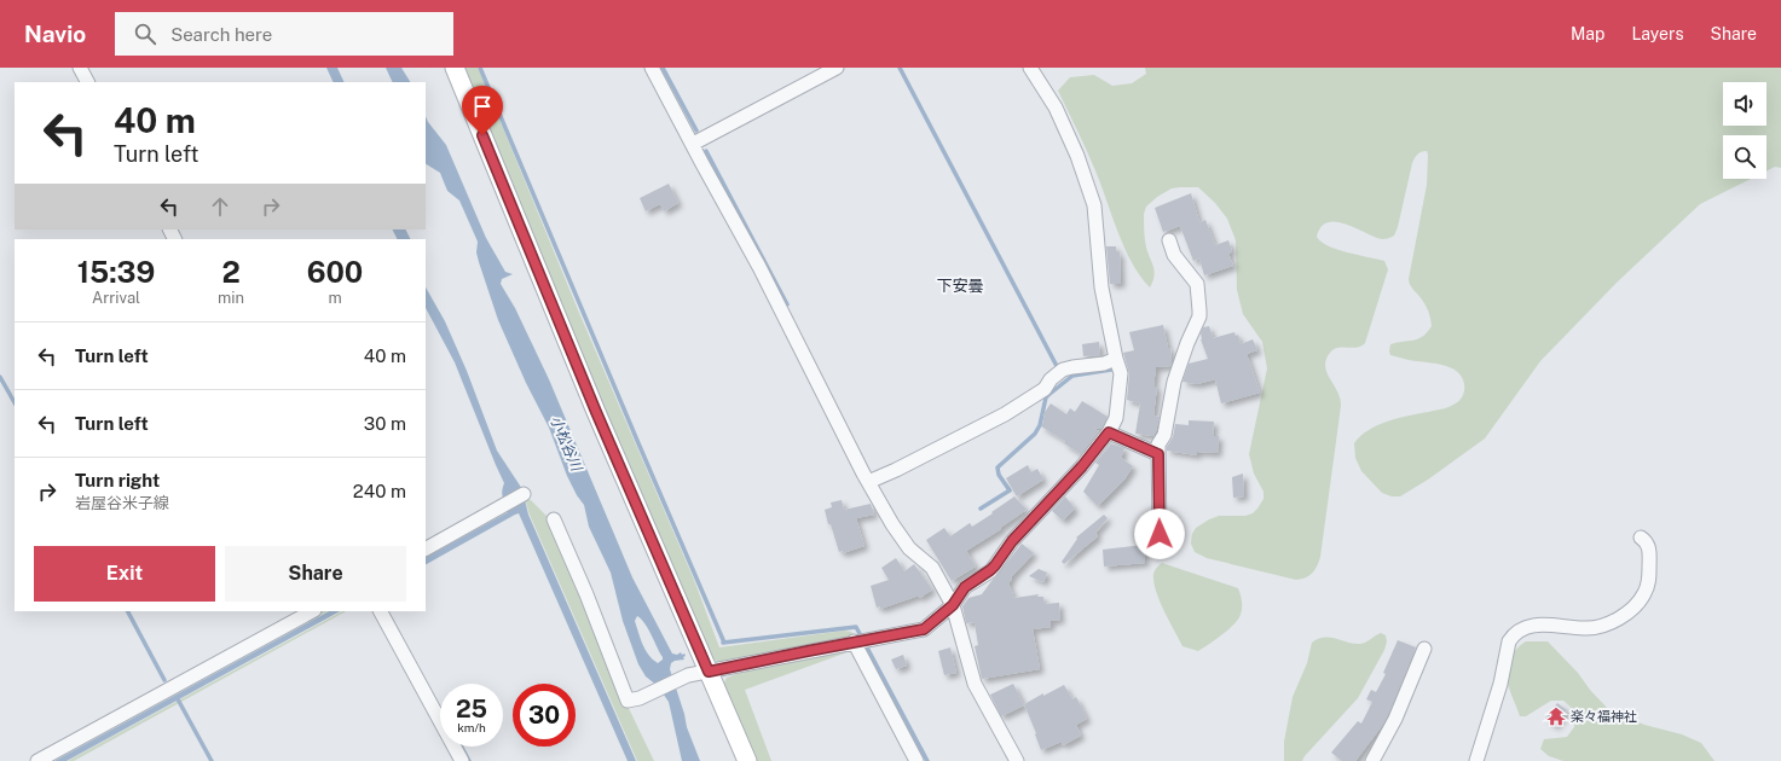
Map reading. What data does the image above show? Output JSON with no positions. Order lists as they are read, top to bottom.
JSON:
{
  "districts": ["下安曇"],
  "water": ["小松谷川"],
  "places": {
    "temple": ["楽々福神社"]
  },
  "page": {
    "header": "Navio",
    "search": "Search here",
    "nav": ["Map", "Layers", "Share"],
    "turn": ["40 m", "Turn left"],
    "eta": [
      "15:39",
      "Arrival",
      "2",
      "min",
      "600",
      "m"
    ],
    "list": [
      {
        "name": "Turn left",
        "value": "40 m"
      },
      {
        "name": "Turn left",
        "value": "30 m"
      },
      {
        "name": "Turn right",
        "note": "岩屋谷米子線",
        "value": "240 m"
      }
    ],
    "buttons": ["Exit", "Share"],
    "speed": "25 km/h",
    "limit": "30"
  }
}
